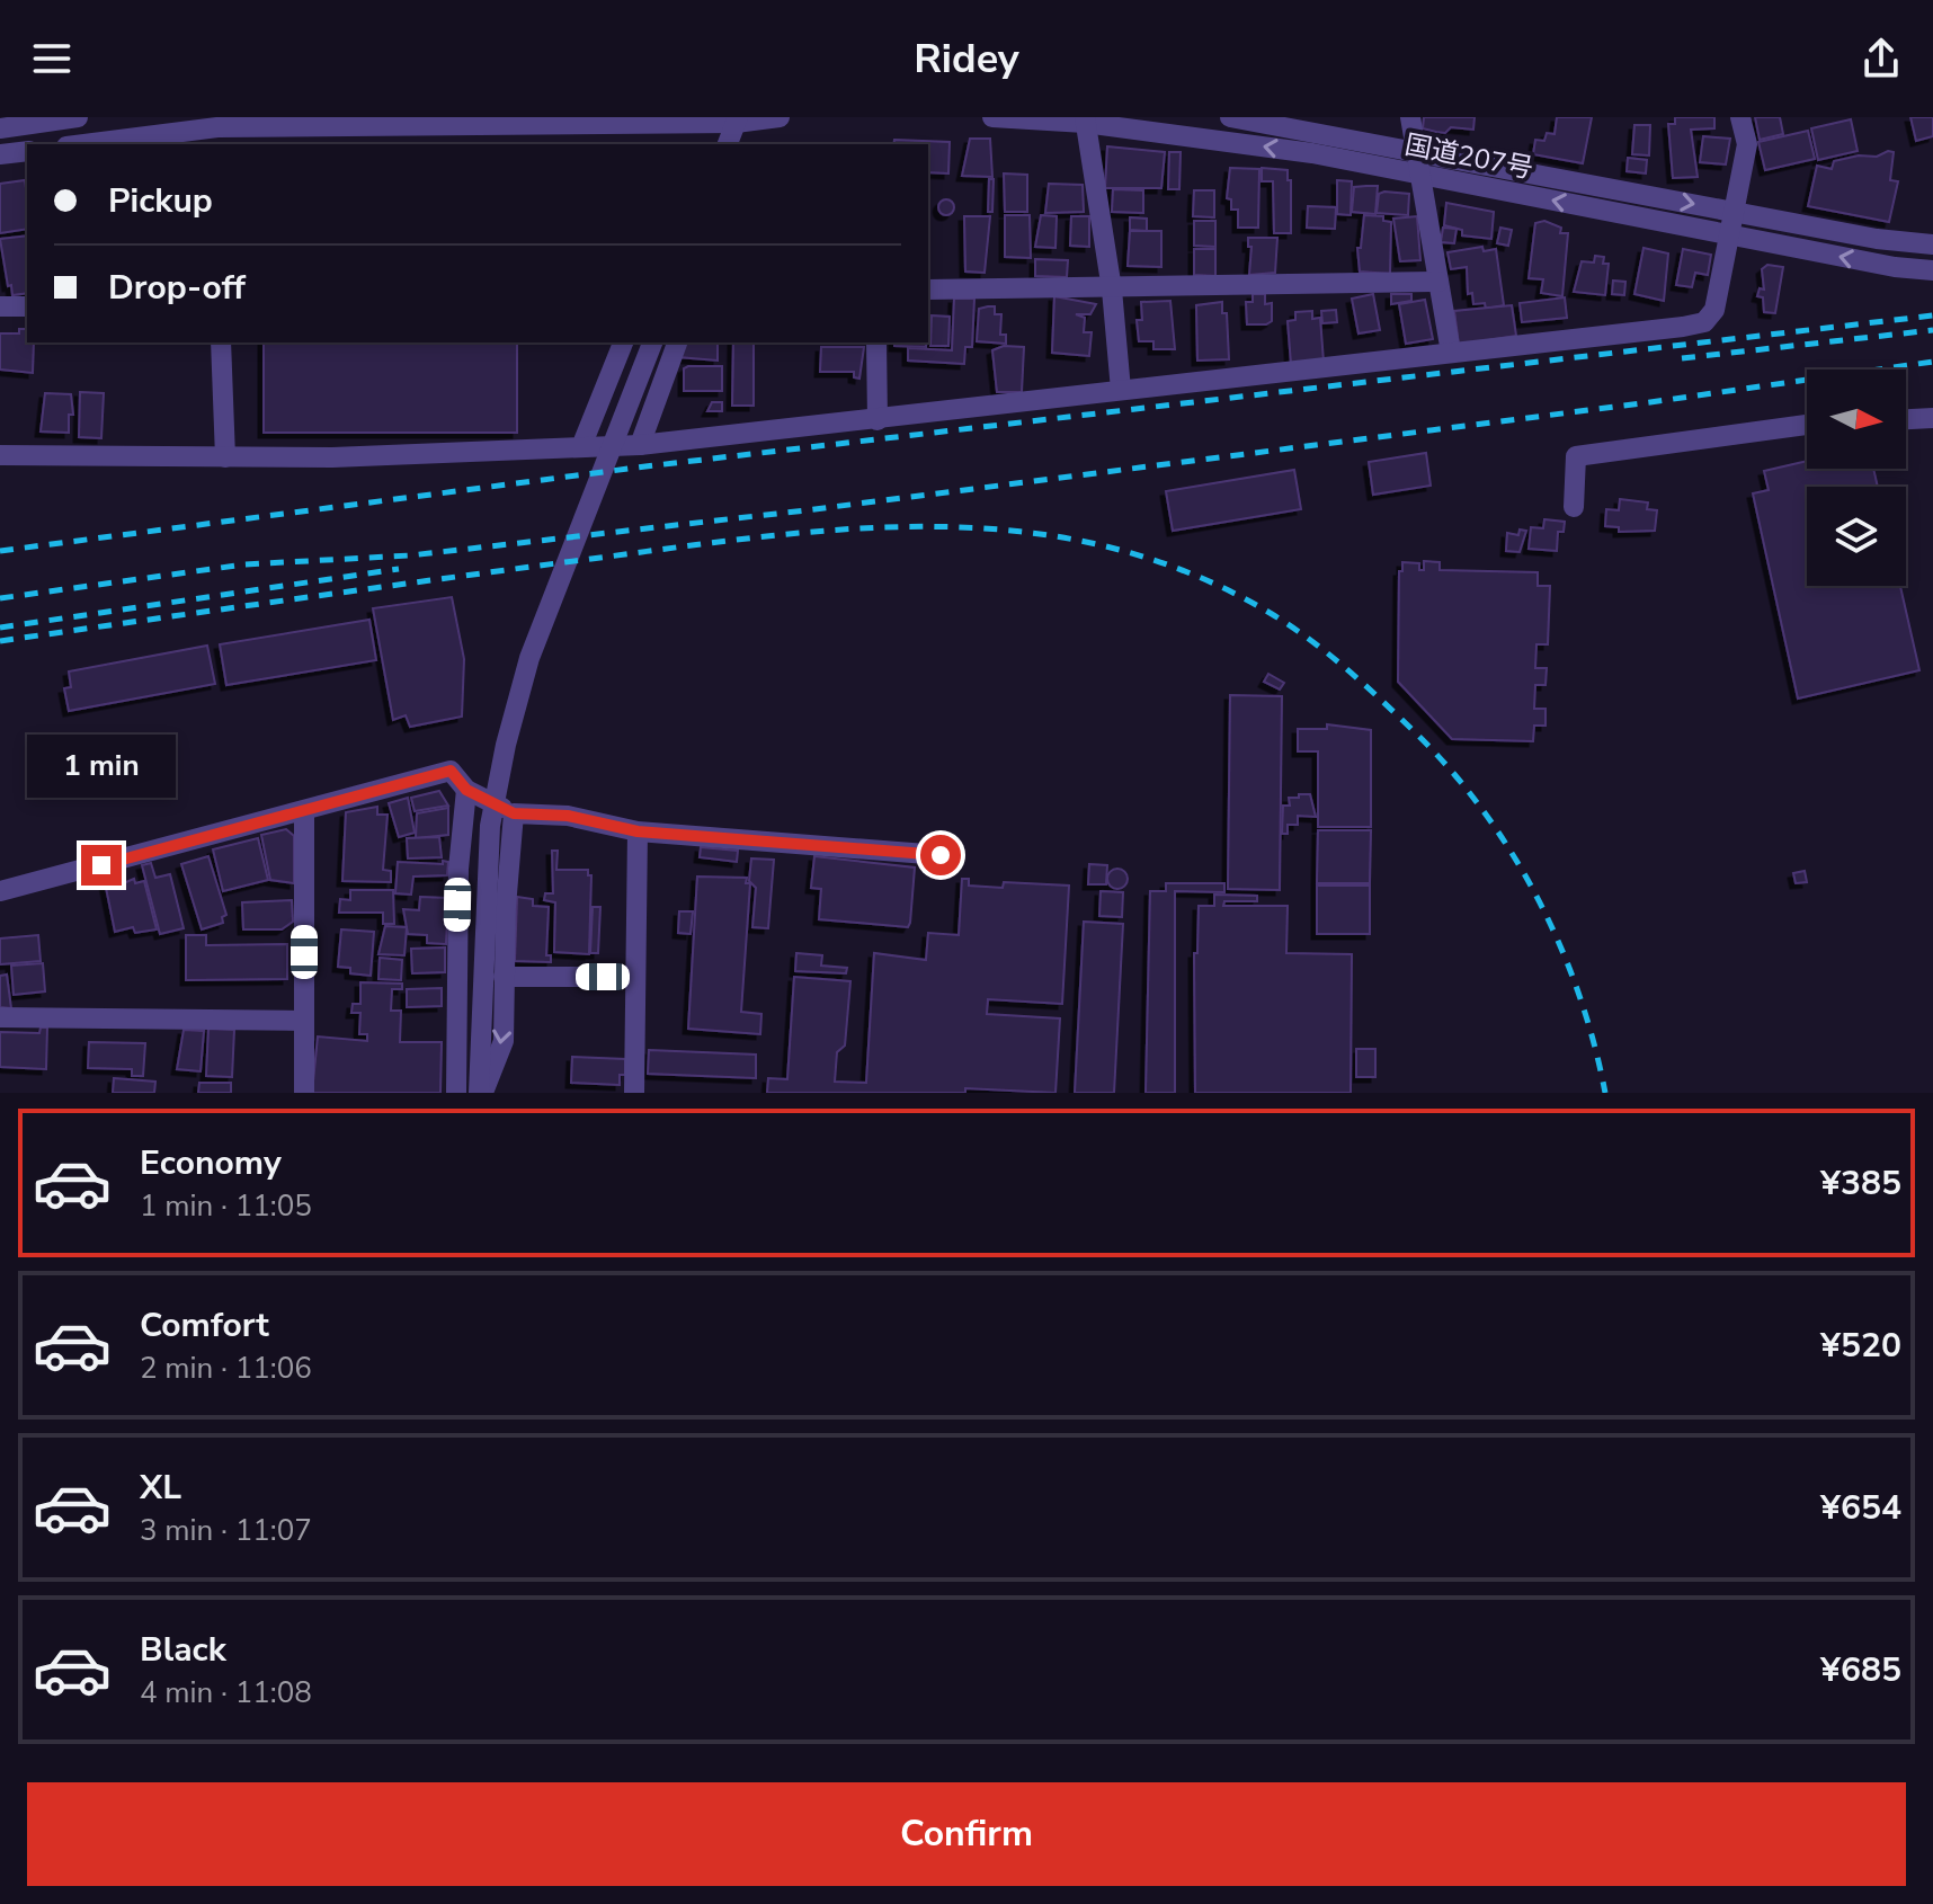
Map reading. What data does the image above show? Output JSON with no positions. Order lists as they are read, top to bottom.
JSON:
{
  "streets": {
    "street": ["国道207号"]
  },
  "north": "right",
  "page": {
    "header": "Ridey",
    "banner": ["Pickup", "Drop-off"],
    "bubble": "1 min",
    "list": [
      {
        "name": "Economy",
        "note": "1 min · 11:05",
        "value": "¥385"
      },
      {
        "name": "Comfort",
        "note": "2 min · 11:06",
        "value": "¥520"
      },
      {
        "name": "XL",
        "note": "3 min · 11:07",
        "value": "¥654"
      },
      {
        "name": "Black",
        "note": "4 min · 11:08",
        "value": "¥685"
      }
    ],
    "buttons": "Confirm"
  }
}
